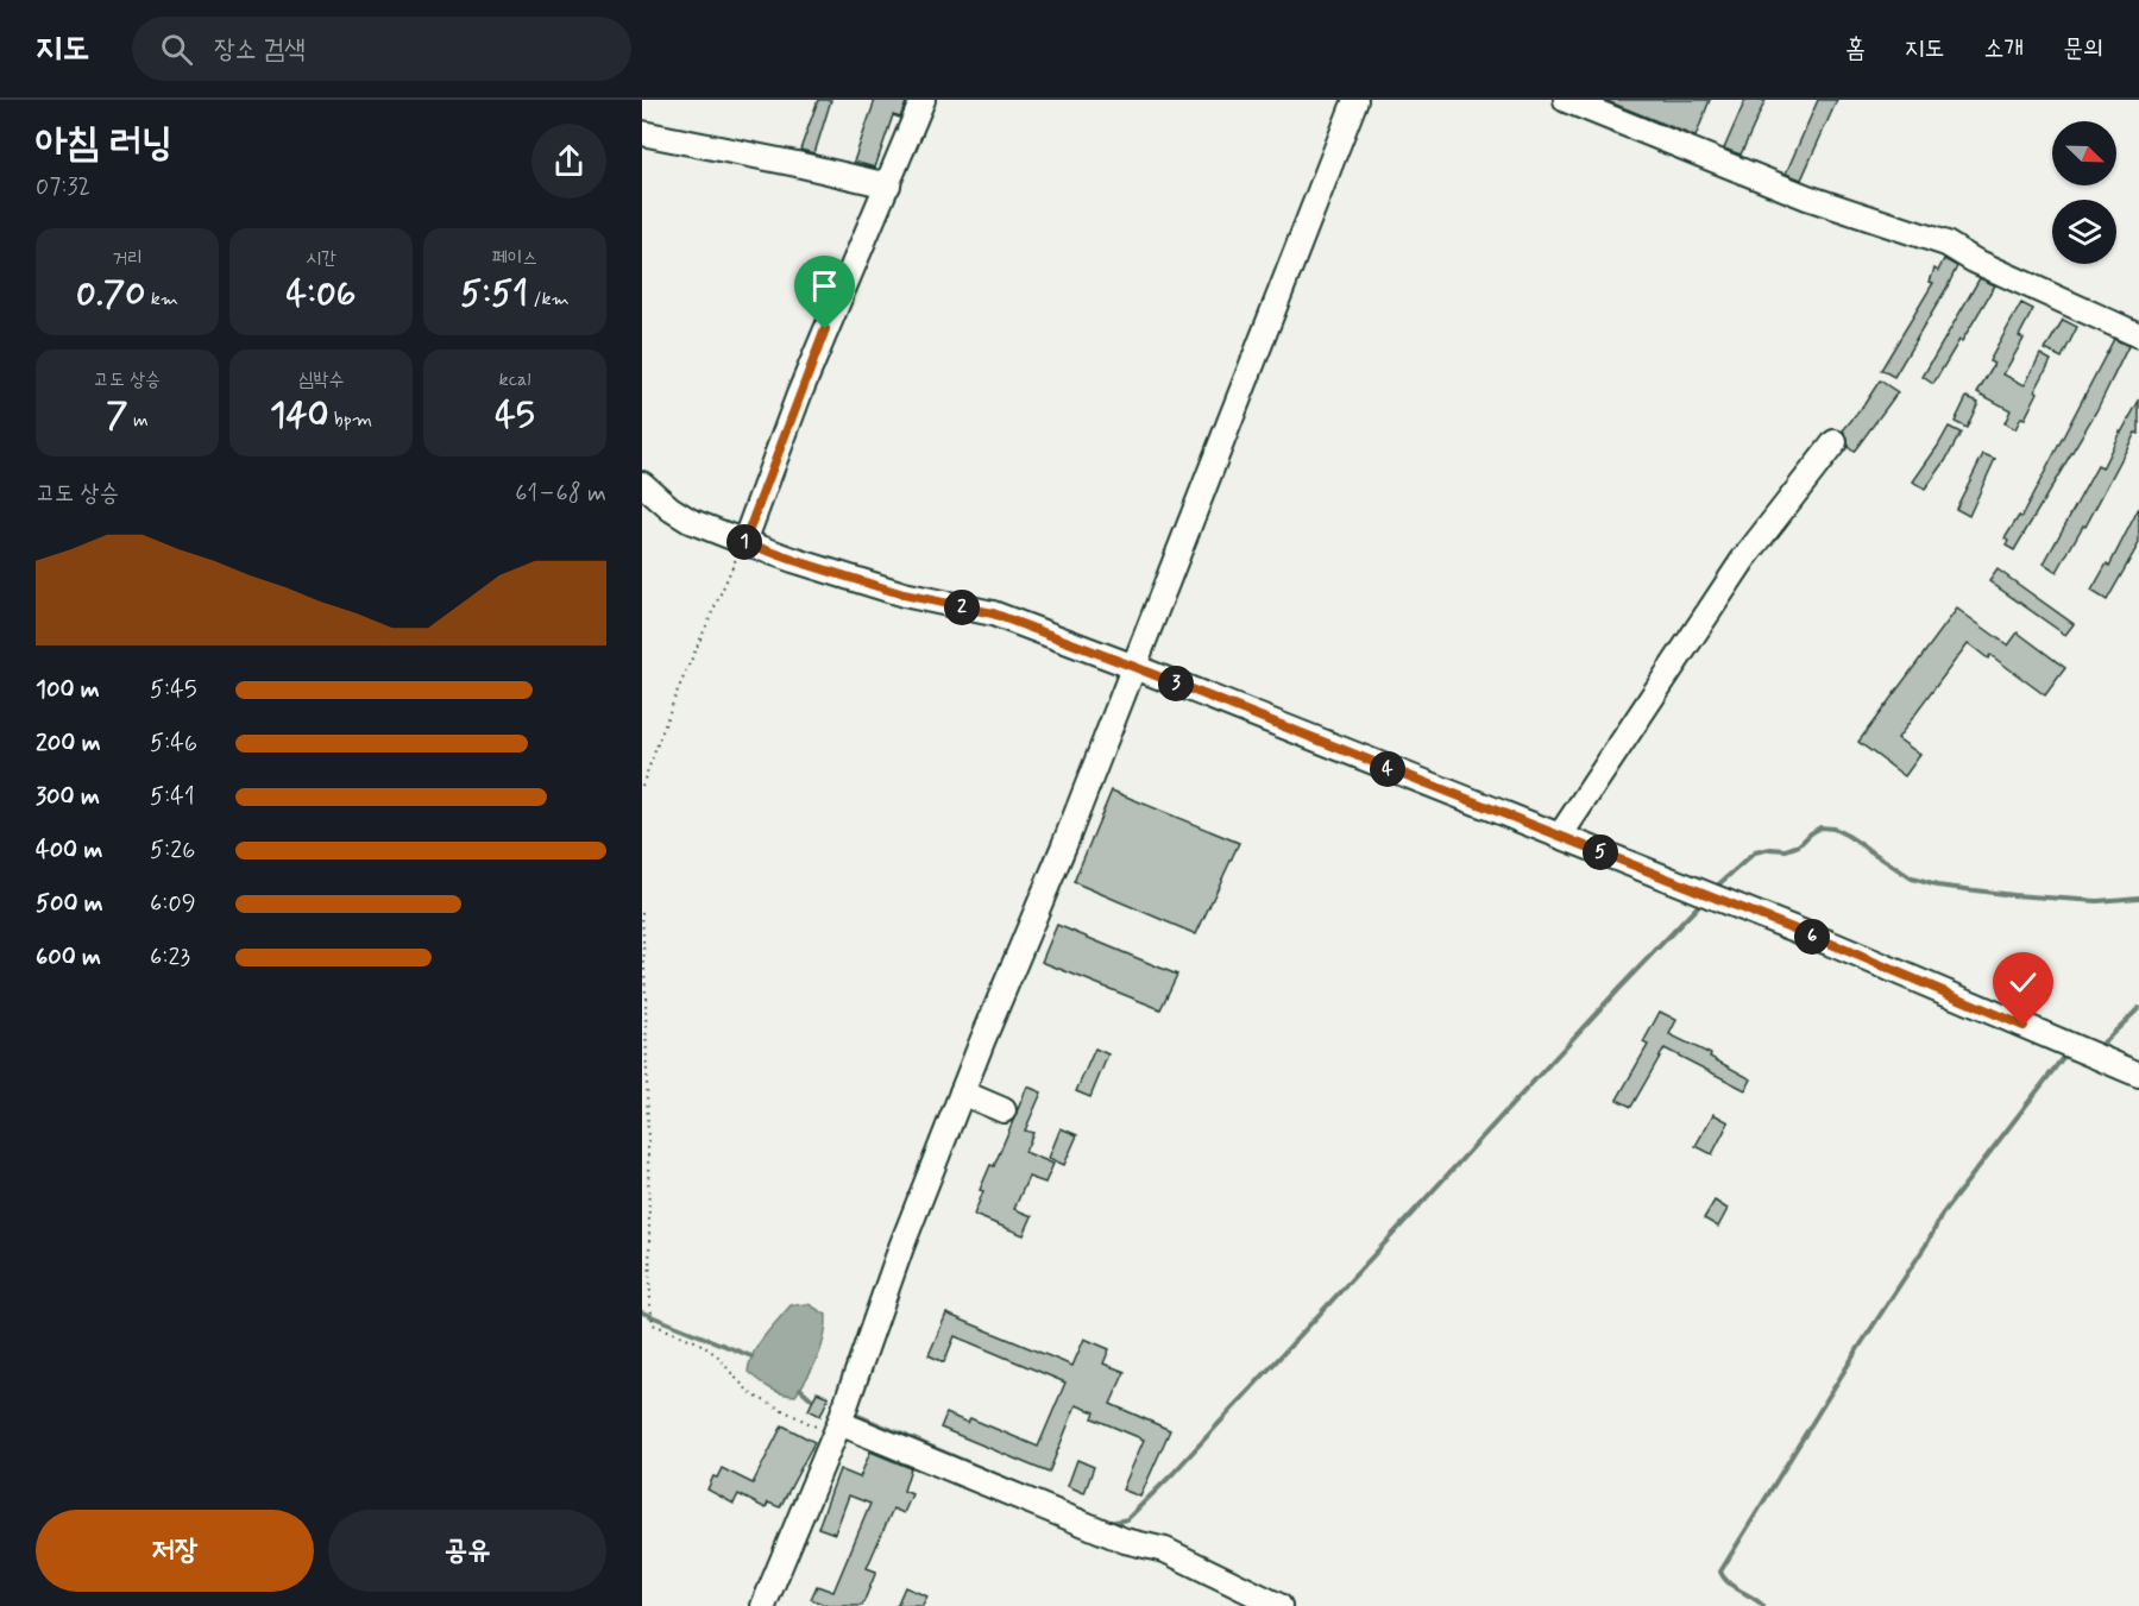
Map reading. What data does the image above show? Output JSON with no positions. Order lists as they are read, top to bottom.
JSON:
{
  "north": "bottom right",
  "page": {
    "header": "지도",
    "search": "장소 검색",
    "nav": [
      "홈",
      "지도",
      "소개",
      "문의"
    ],
    "heading": ["아침 러닝", "07:32"],
    "stats": [
      ["거리", "0.70 km"],
      ["시간", "4:06"],
      ["페이스", "5:51 /km"],
      ["고도 상승", "7 m"],
      ["심박수", "140 bpm"],
      ["kcal", "45"]
    ],
    "chart": ["고도 상승", "61–68 m"],
    "pins": [
      "1",
      "2",
      "3",
      "4",
      "5",
      "6"
    ],
    "list": [
      {
        "name": "100 m",
        "note": "5:45"
      },
      {
        "name": "200 m",
        "note": "5:46"
      },
      {
        "name": "300 m",
        "note": "5:41"
      },
      {
        "name": "400 m",
        "note": "5:26"
      },
      {
        "name": "500 m",
        "note": "6:09"
      },
      {
        "name": "600 m",
        "note": "6:23"
      }
    ],
    "buttons": ["저장", "공유"]
  }
}
